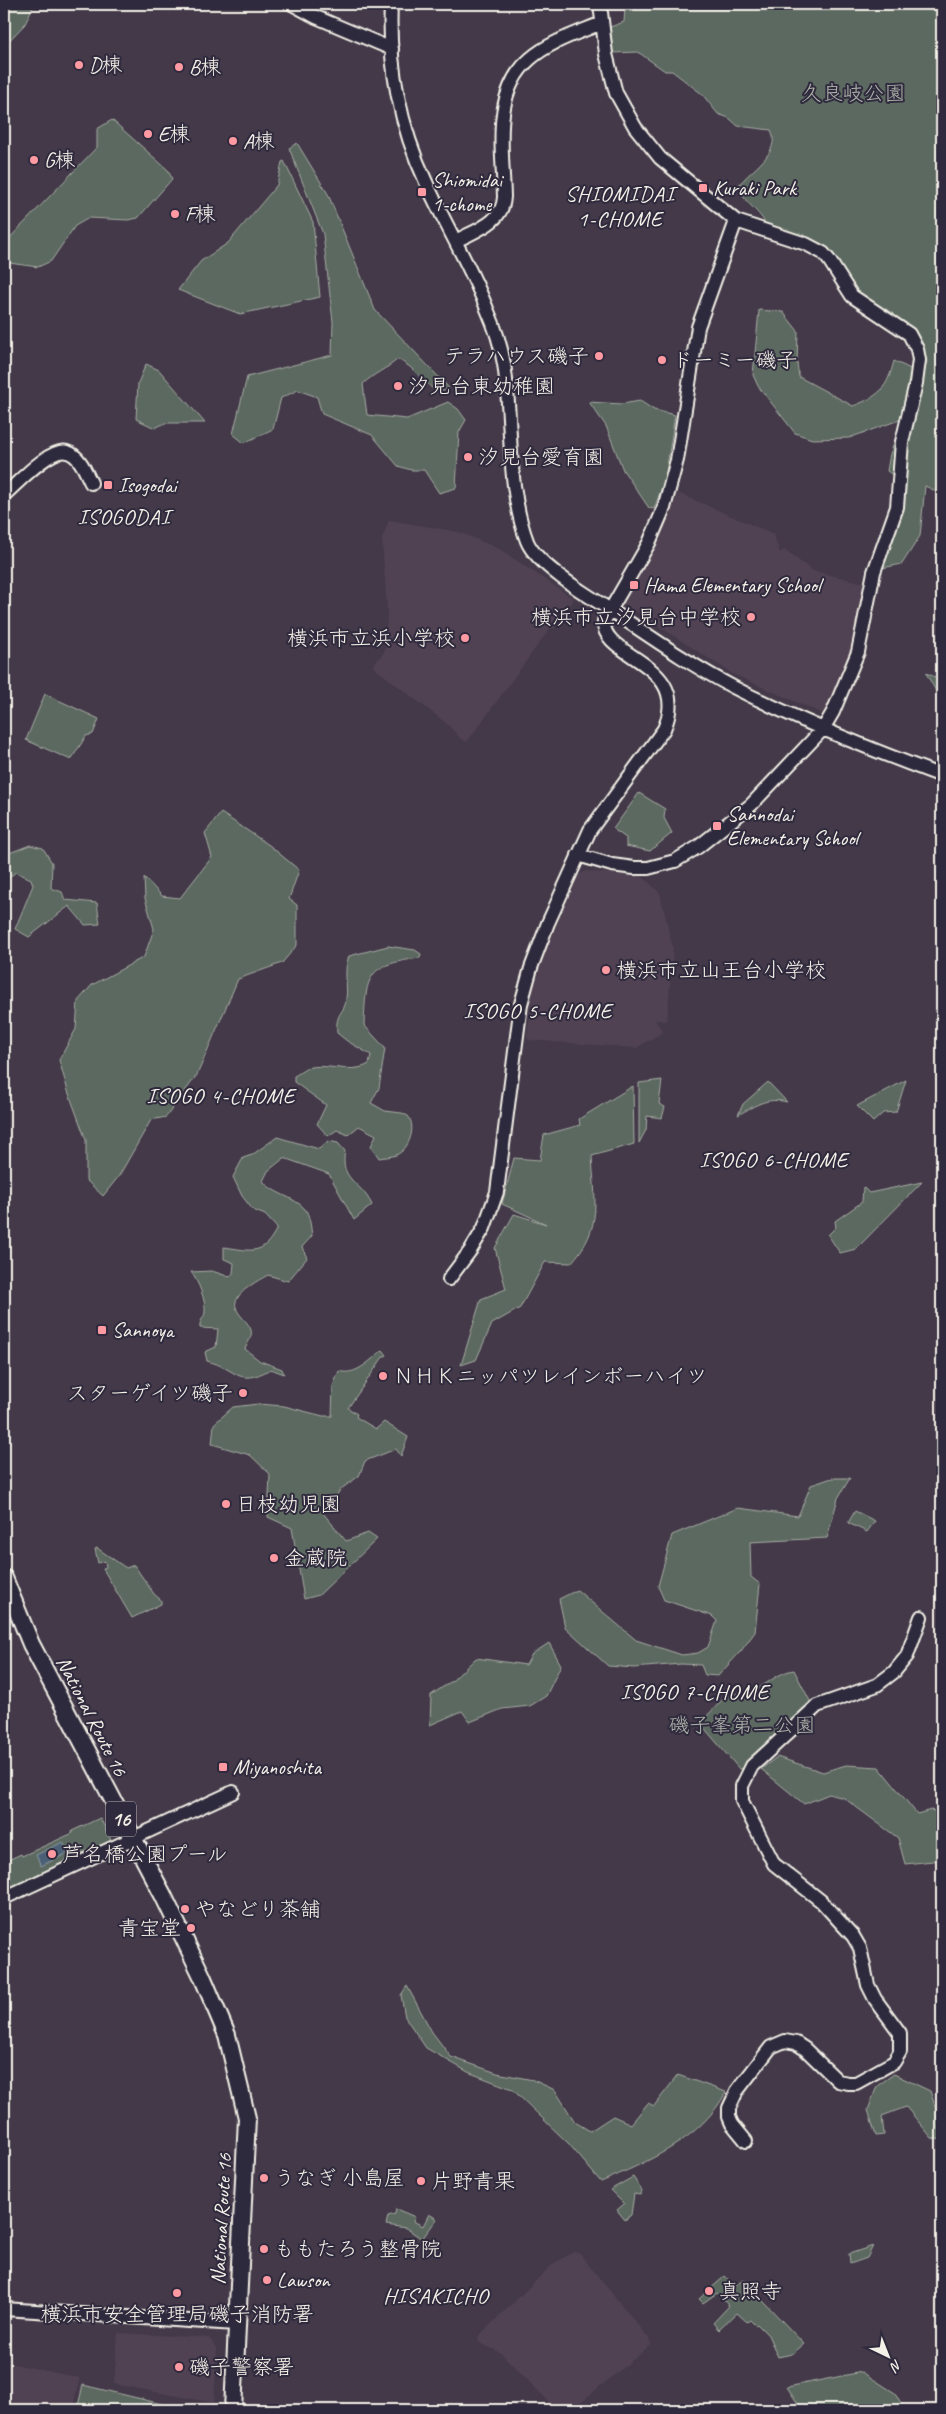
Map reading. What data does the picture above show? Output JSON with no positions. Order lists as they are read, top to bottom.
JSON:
{
  "streets": {
    "highway": ["National Route 16", "16"]
  },
  "districts": [
    "SHIOMIDAI 1-CHOME",
    "ISOGODAI",
    "ISOGO 5-CHOME",
    "ISOGO 4-CHOME",
    "ISOGO 6-CHOME",
    "ISOGO 7-CHOME",
    "HISAKICHO"
  ],
  "parks": ["久良岐公園", "磯子峯第二公園"],
  "places": {
    "other": [
      "D棟",
      "B棟",
      "E棟",
      "A棟",
      "G棟",
      "F棟",
      "テラハウス磯子",
      "ドーミー磯子",
      "汐見台東幼稚園",
      "汐見台愛育園",
      "横浜市立汐見台中学校",
      "横浜市立浜小学校",
      "横浜市立山王台小学校",
      "ＮＨＫニッパツレインボーハイツ",
      "スターゲイツ磯子",
      "日枝幼児園",
      "金蔵院",
      "芦名橋公園プール",
      "やなどり茶舗",
      "青宝堂",
      "うなぎ 小島屋",
      "片野青果",
      "ももたろう整骨院",
      "Lawson",
      "真照寺",
      "横浜市安全管理局磯子消防署",
      "磯子警察署"
    ],
    "transit": [
      "Kuraki Park",
      "Shiomidai 1-chome",
      "Isogodai",
      "Hama Elementary School",
      "Sannodai Elementary School",
      "Sannoya",
      "Miyanoshita"
    ]
  },
  "north": "bottom right"
}
